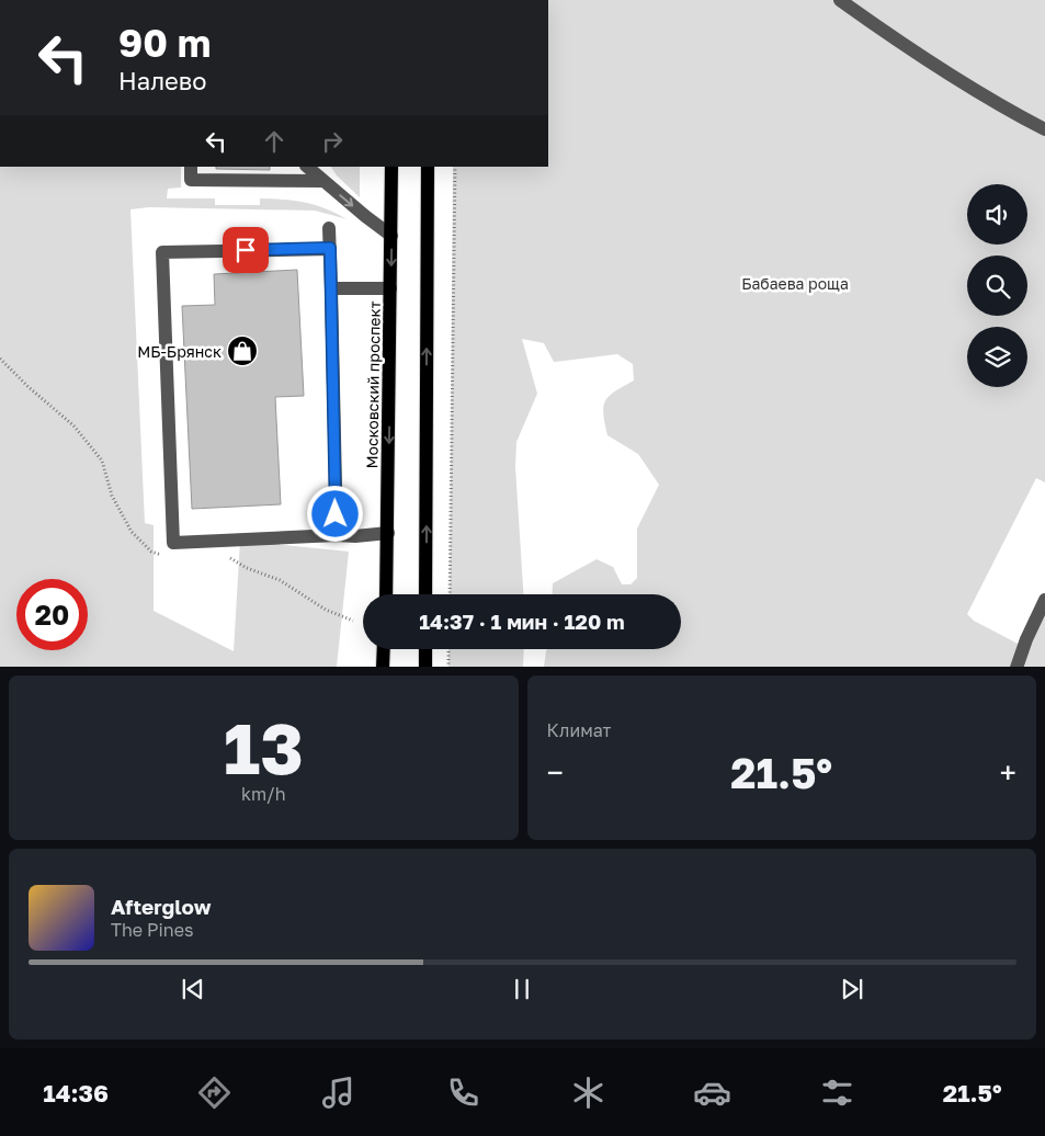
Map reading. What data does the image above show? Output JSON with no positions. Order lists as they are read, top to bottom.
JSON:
{
  "streets": {
    "main road": ["Московский проспект"]
  },
  "parks": ["Бабаева роща"],
  "places": {
    "shop": ["МБ-Брянск"]
  },
  "page": {
    "turn": ["90 m", "Налево"],
    "limit": "20",
    "trip": "14:37 · 1 мин · 120 m",
    "tile": [
      ["13", "km/h"],
      "Климат"
    ],
    "heat": ["−", "21.5°", "+"],
    "song": ["Afterglow", "The Pines"],
    "tabs": ["14:36", "21.5°"]
  }
}
